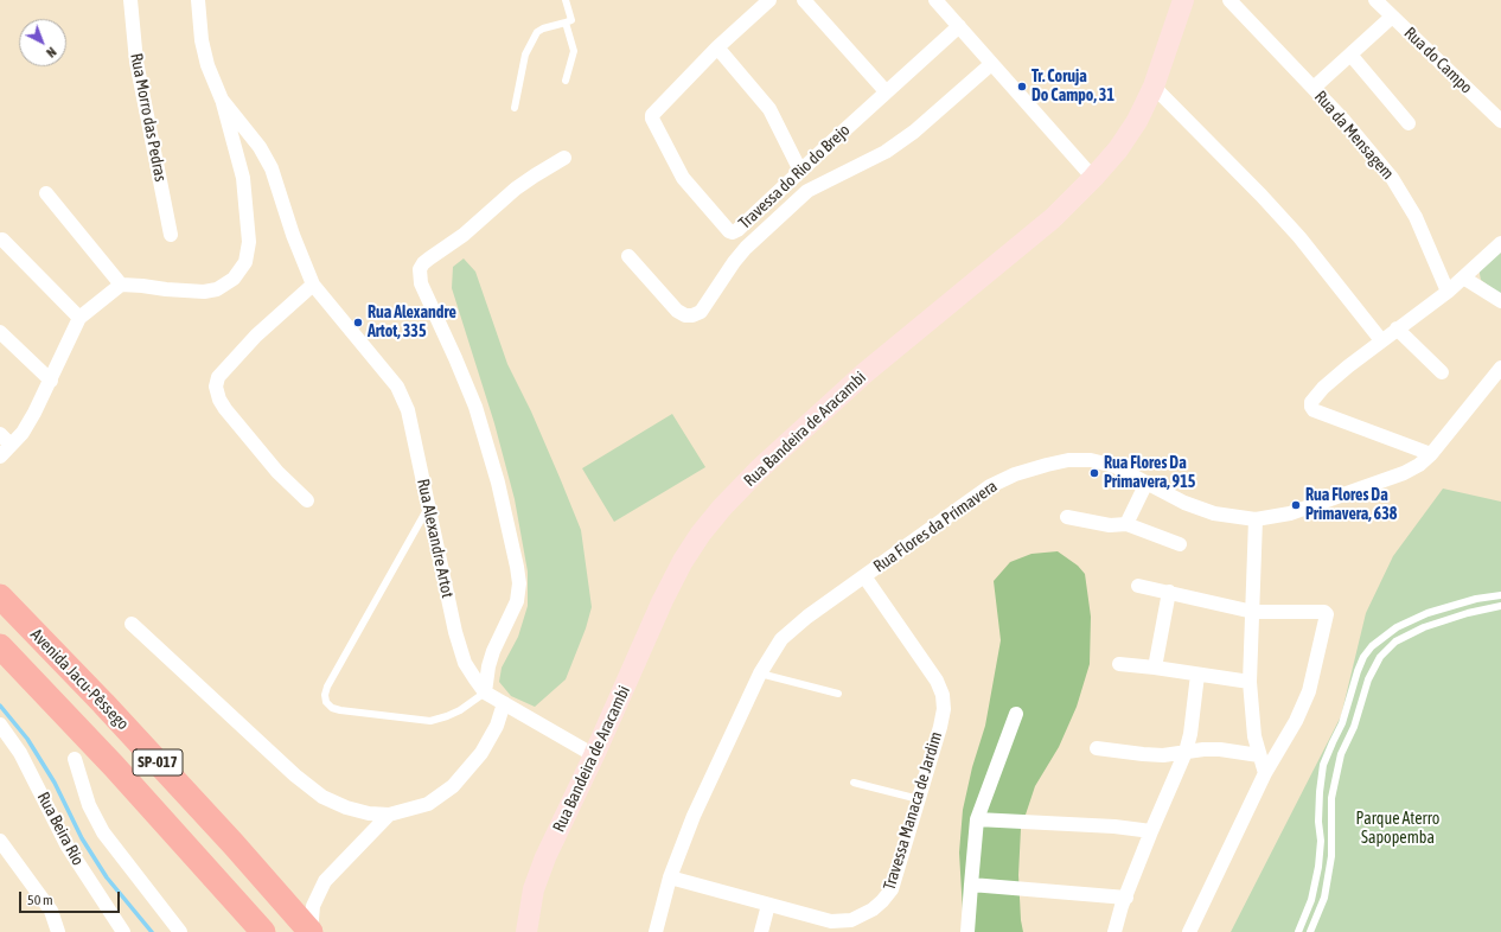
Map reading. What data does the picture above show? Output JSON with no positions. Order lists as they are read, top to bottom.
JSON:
{
  "streets": {
    "highway": ["Avenida Jacu-Pêssego", "SP-017"],
    "main road": ["Rua Bandeira de Aracambi"],
    "street": [
      "Rua do Campo",
      "Rua Morro das Pedras",
      "Rua da Mensagem",
      "Travessa do Rio do Brejo",
      "Rua Flores da Primavera",
      "Rua Alexandre Artot",
      "Travessa Manaca de Jardim",
      "Rua Beira Rio"
    ]
  },
  "crossings": [
    ["Rua Bandeira de Aracambi", "Rua Alexandre Artot"],
    ["Rua Flores da Primavera", "Travessa Manaca de Jardim"]
  ],
  "parks": ["Parque Aterro Sapopemba"],
  "places": [
    "Tr. Coruja Do Campo, 31",
    "Rua Alexandre Artot, 335",
    "Rua Flores Da Primavera, 915",
    "Rua Flores Da Primavera, 638"
  ],
  "scale_bar": "50 m",
  "north": "bottom right"
}
